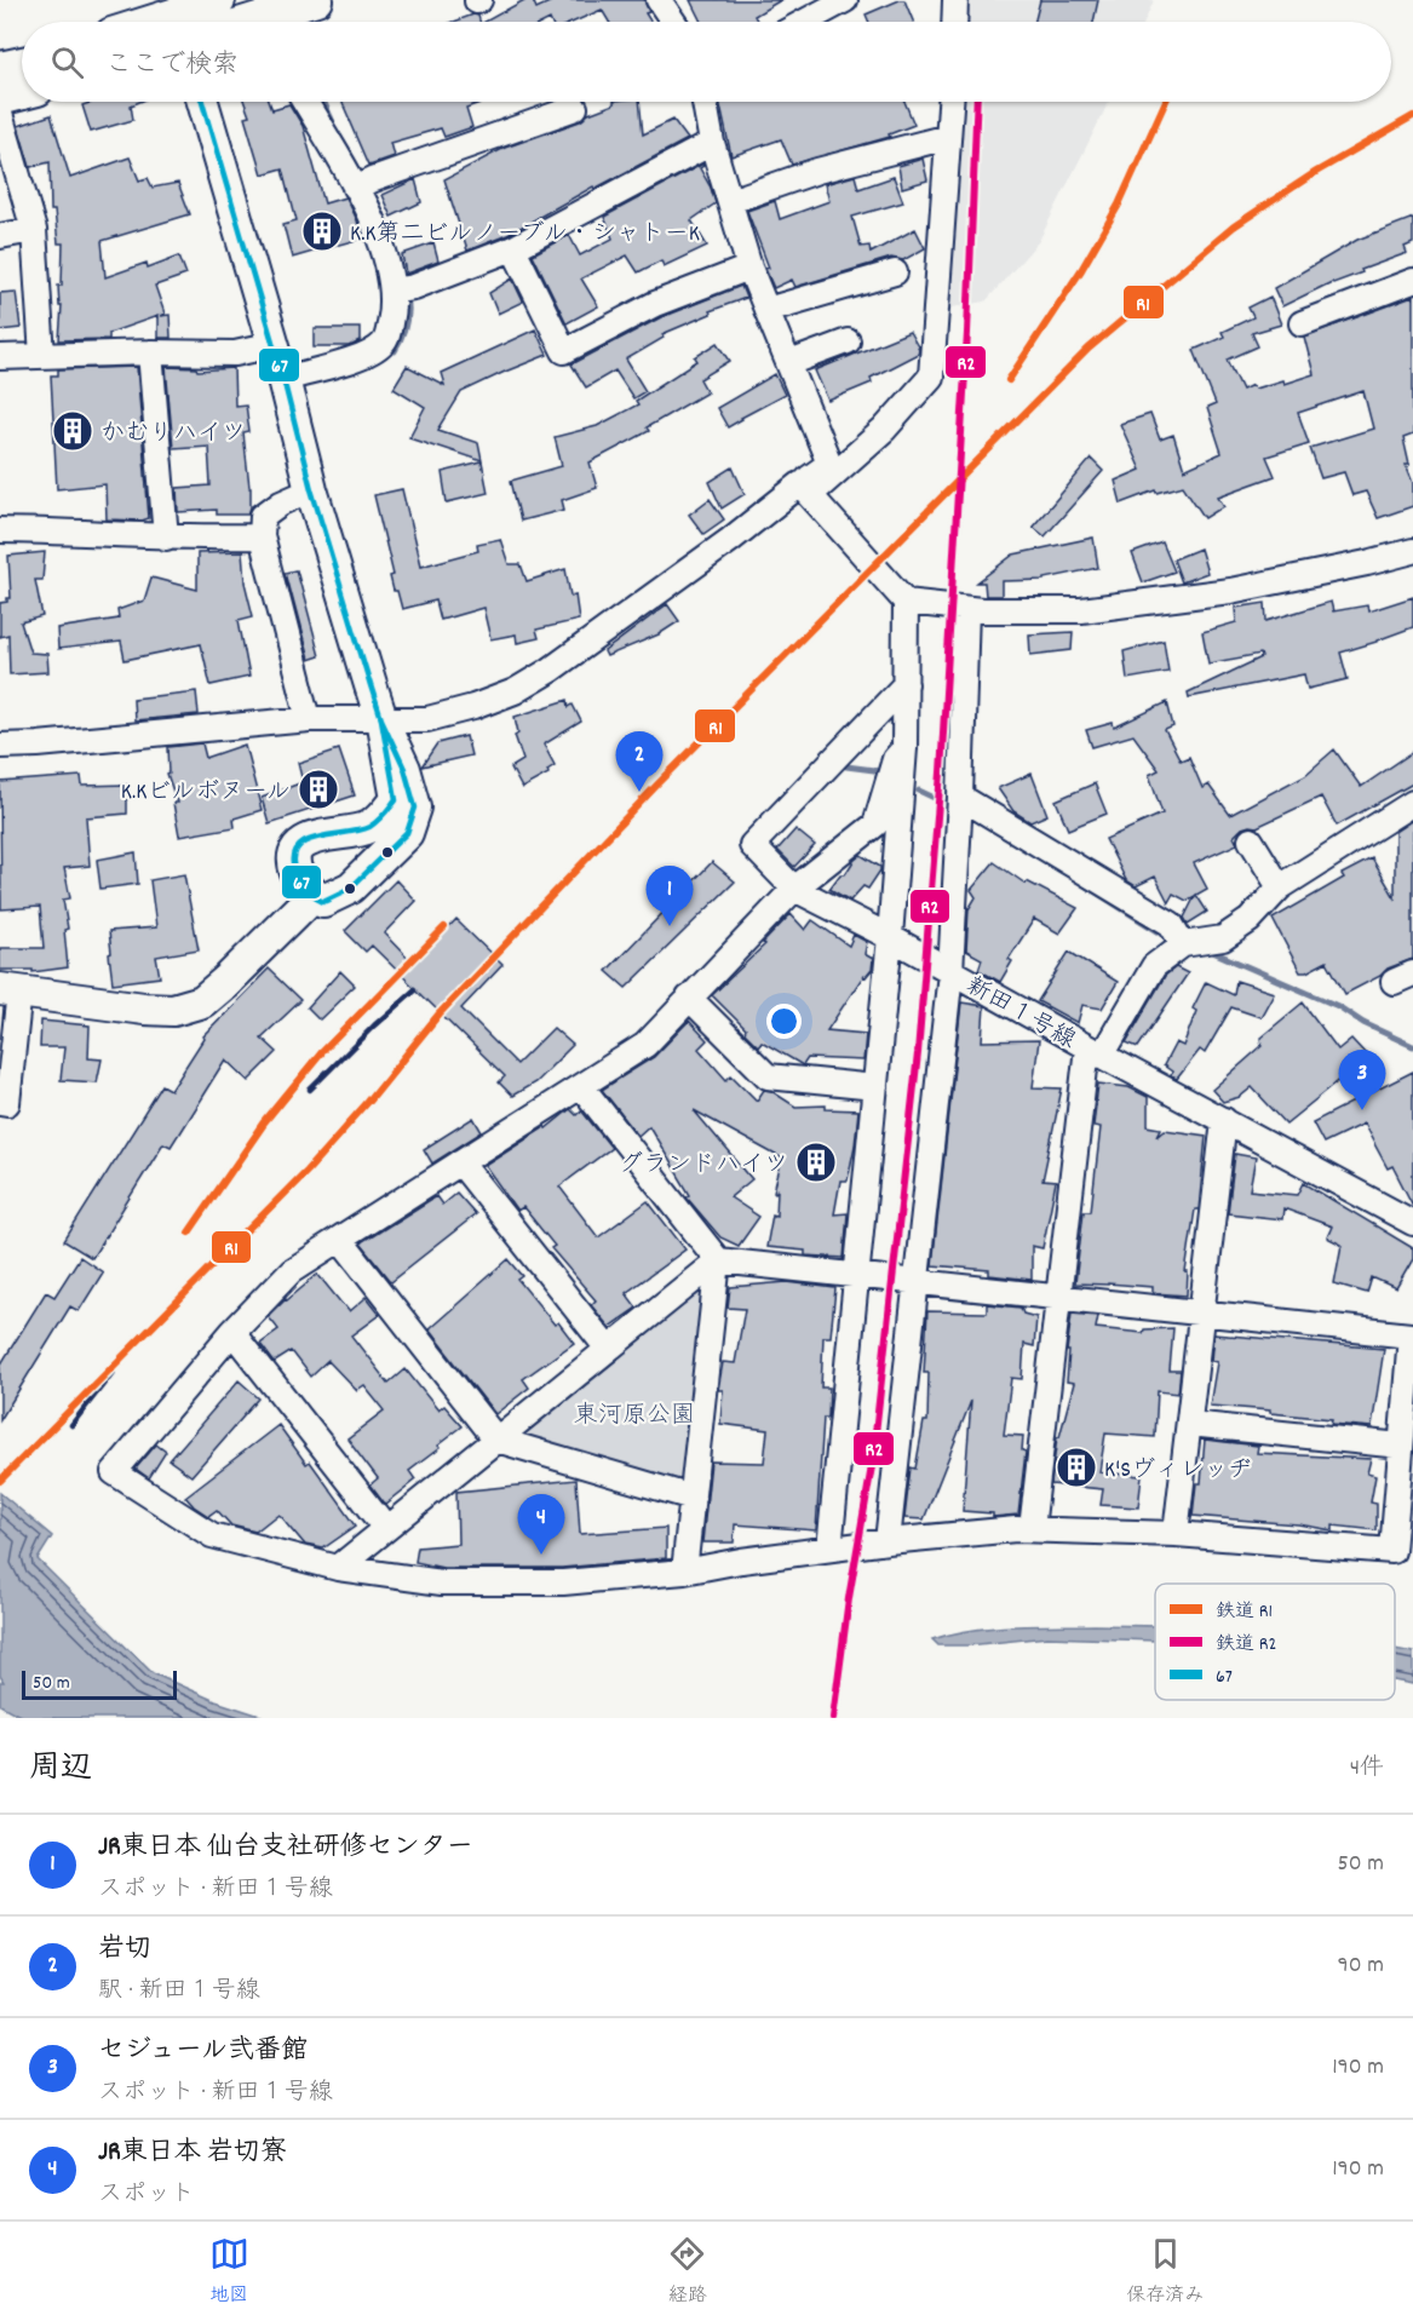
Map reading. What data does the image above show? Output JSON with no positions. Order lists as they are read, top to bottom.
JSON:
{
  "streets": {
    "street": ["新田１号線"]
  },
  "parks": ["東河原公園"],
  "places": {
    "building": [
      "K.K第二ビルノーブル・シャトーK",
      "かむりハイツ",
      "K.Kビルボヌール",
      "グランドハイツ",
      "K'Sヴィレッヂ"
    ]
  },
  "lines": ["rail line R1", "rail line R2", "transit line 67"],
  "legend": ["鉄道 R1", "鉄道 R2", "67"],
  "scale_bar": "50 m",
  "page": {
    "search": "ここで検索",
    "pins": [
      "2",
      "1",
      "3",
      "4"
    ],
    "scale": "50 m",
    "heading": ["周辺", "4件"],
    "list": [
      {
        "mark": "1",
        "name": "JR東日本 仙台支社研修センター",
        "note": "スポット · 新田１号線",
        "value": "50 m"
      },
      {
        "mark": "2",
        "name": "岩切",
        "note": "駅 · 新田１号線",
        "value": "90 m"
      },
      {
        "mark": "3",
        "name": "セジュール弐番館",
        "note": "スポット · 新田１号線",
        "value": "190 m"
      },
      {
        "mark": "4",
        "name": "JR東日本 岩切寮",
        "note": "スポット",
        "value": "190 m"
      }
    ],
    "nav": ["地図", "経路", "保存済み"]
  }
}
